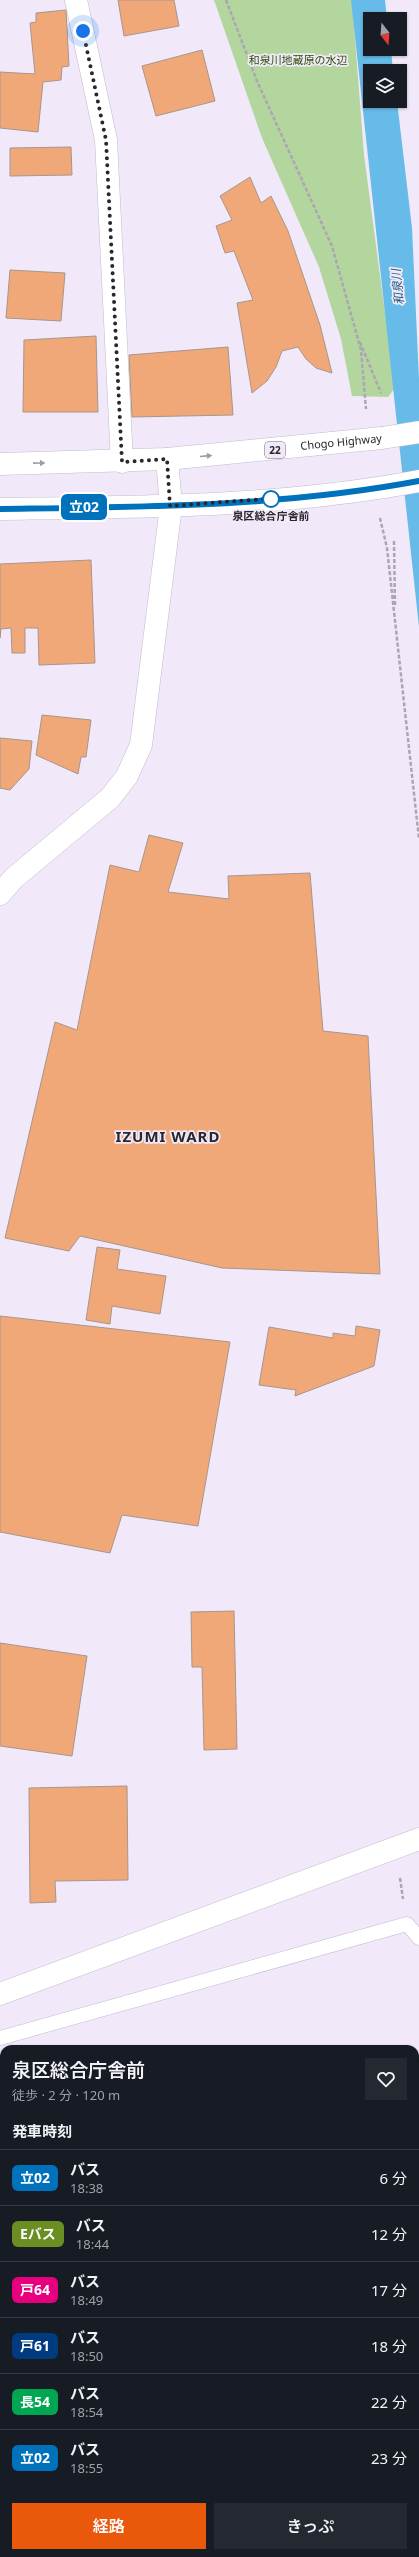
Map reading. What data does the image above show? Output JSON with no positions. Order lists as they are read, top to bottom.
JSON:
{
  "streets": {
    "street": ["Chogo Highway", "22"]
  },
  "districts": ["IZUMI WARD"],
  "water": ["和泉川"],
  "parks": ["和泉川地蔵原の水辺"],
  "places": ["泉区総合庁舎前"],
  "lines": ["bus line 立02"],
  "north": "bottom",
  "page": {
    "on_map": "立02",
    "heading": [
      ["泉区総合庁舎前", "徒歩 · 2 分 · 120 m"],
      "発車時刻"
    ],
    "list": [
      {
        "mark": "立02",
        "name": "バス",
        "note": "18:38",
        "value": "6 分"
      },
      {
        "mark": "Eバス",
        "name": "バス",
        "note": "18:44",
        "value": "12 分"
      },
      {
        "mark": "戸64",
        "name": "バス",
        "note": "18:49",
        "value": "17 分"
      },
      {
        "mark": "戸61",
        "name": "バス",
        "note": "18:50",
        "value": "18 分"
      },
      {
        "mark": "長54",
        "name": "バス",
        "note": "18:54",
        "value": "22 分"
      },
      {
        "mark": "立02",
        "name": "バス",
        "note": "18:55",
        "value": "23 分"
      }
    ],
    "buttons": ["経路", "きっぷ"]
  }
}
